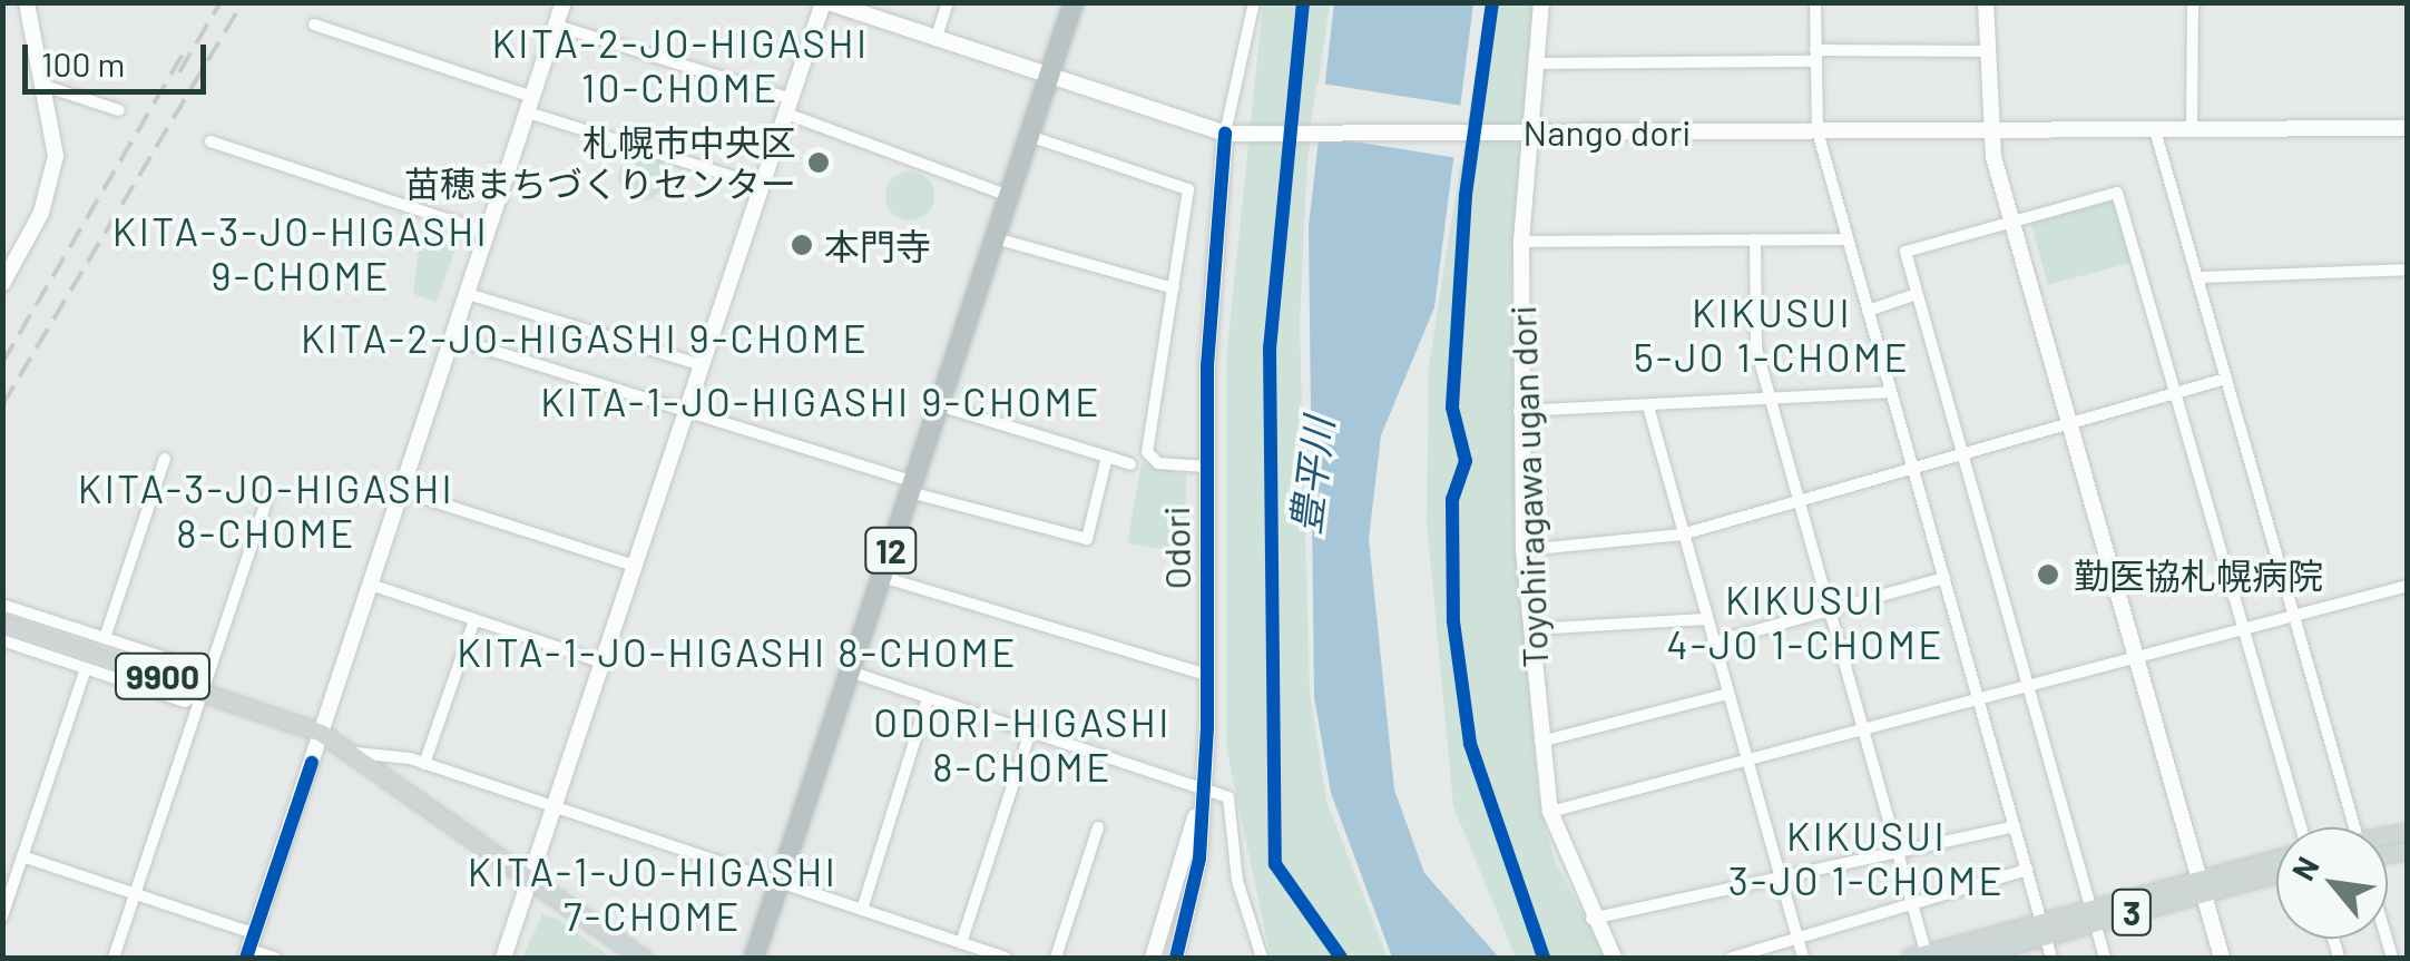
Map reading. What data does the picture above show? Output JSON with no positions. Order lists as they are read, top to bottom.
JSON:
{
  "streets": {
    "highway": ["12"],
    "main road": ["9900", "3"],
    "street": ["Nango dori", "Toyohiragawa ugan dori", "Odori"]
  },
  "crossings": [
    ["Nango dori", "Toyohiragawa ugan dori"],
    ["Nango dori", "Odori"],
    ["Nango dori", "12"]
  ],
  "districts": [
    "KITA-2-JO-HIGASHI 10-CHOME",
    "KITA-3-JO-HIGASHI 9-CHOME",
    "KIKUSUI 5-JO 1-CHOME",
    "KITA-2-JO-HIGASHI 9-CHOME",
    "KITA-1-JO-HIGASHI 9-CHOME",
    "KITA-3-JO-HIGASHI 8-CHOME",
    "KIKUSUI 4-JO 1-CHOME",
    "KITA-1-JO-HIGASHI 8-CHOME",
    "ODORI-HIGASHI 8-CHOME",
    "KIKUSUI 3-JO 1-CHOME",
    "KITA-1-JO-HIGASHI 7-CHOME"
  ],
  "water": ["豊平川"],
  "places": ["札幌市中央区 苗穂まちづくりセンター", "本門寺", "勤医協札幌病院"],
  "scale_bar": "100 m",
  "north": "top left"
}
